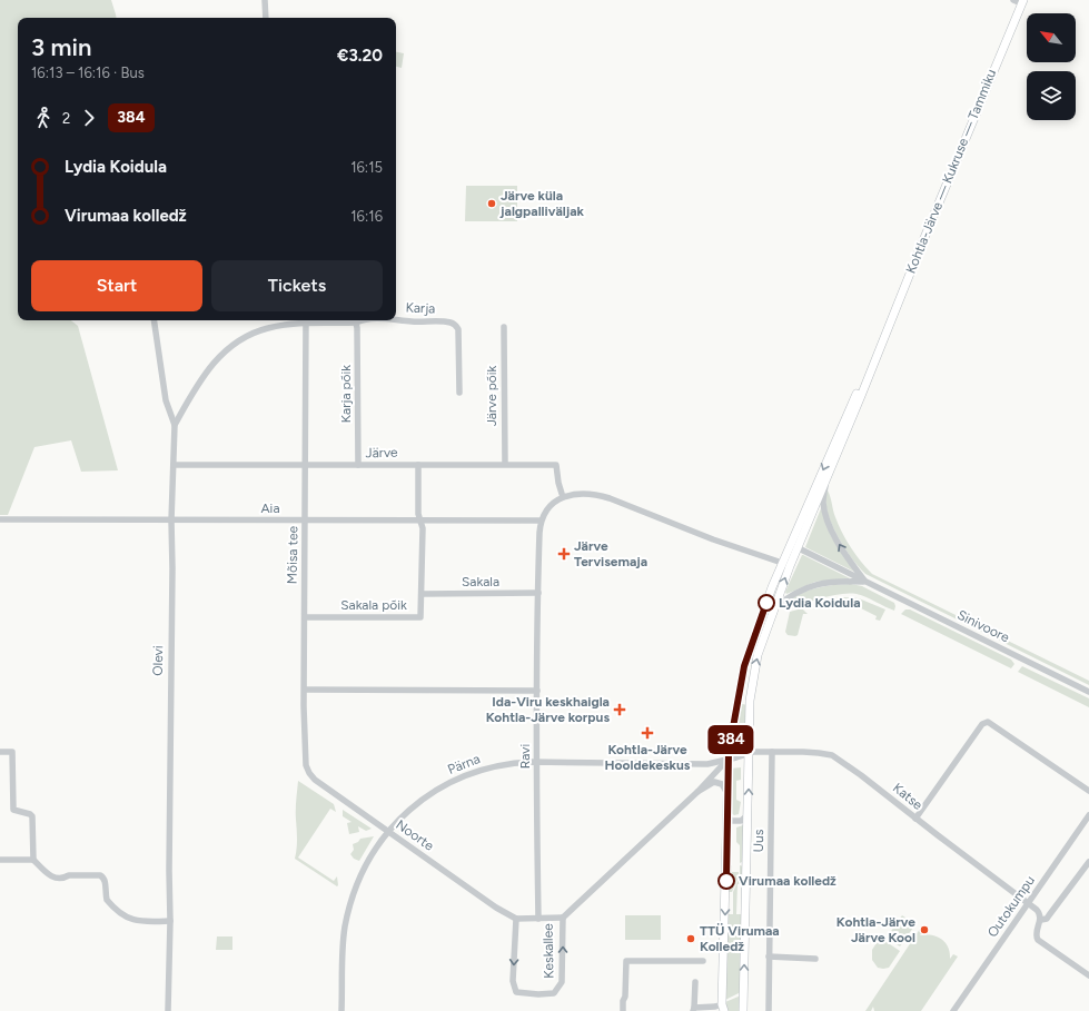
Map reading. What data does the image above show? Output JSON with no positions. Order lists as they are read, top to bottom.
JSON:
{
  "streets": {
    "main road": ["Kohtla-Järve — Kukruse — Tammiku"],
    "street": [
      "Karja",
      "Karja põik",
      "Järve põik",
      "Järve",
      "Aia",
      "Mõisa tee",
      "Sakala",
      "Sakala põik",
      "Sinivoore",
      "Olevi",
      "Ravi",
      "Pärna",
      "Katse",
      "Noorte",
      "Uus",
      "Outokumpu",
      "Keskallee"
    ]
  },
  "crossings": [
    ["Kohtla-Järve — Kukruse — Tammiku", "Sinivoore"],
    ["Karja", "Karja põik"],
    ["Karja", "Mõisa tee"],
    ["Karja", "Olevi"],
    ["Karja põik", "Järve"],
    ["Järve põik", "Järve"],
    ["Järve", "Mõisa tee"],
    ["Järve", "Olevi"],
    ["Aia", "Mõisa tee"],
    ["Aia", "Olevi"],
    ["Aia", "Ravi"],
    ["Mõisa tee", "Sakala põik"],
    ["Mõisa tee", "Noorte"],
    ["Sakala", "Sakala põik"],
    ["Sakala", "Ravi"],
    ["Ravi", "Pärna"],
    ["Ravi", "Keskallee"],
    ["Pärna", "Katse"],
    ["Pärna", "Noorte"],
    ["Katse", "Uus"],
    ["Katse", "Outokumpu"],
    ["Noorte", "Keskallee"]
  ],
  "places": {
    "other": [
      "Järve küla jalgpalliväljak",
      "Lydia Koidula",
      "Virumaa kolledž",
      "Kohtla-Järve Järve Kool",
      "TTÜ Virumaa Kolledž"
    ],
    "health": ["Järve Tervisemaja", "Ida-Viru keskhaigla Kohtla-Järve korpus", "Kohtla-Järve Hooldekeskus"]
  },
  "lines": ["bus line 384"],
  "north": "top left",
  "page": {
    "on_map": "384",
    "heading": ["3 min", "16:13 – 16:16 · Bus", "€3.20"],
    "legs": ["2", "384"],
    "list": [
      {
        "name": "Lydia Koidula",
        "value": "16:15"
      },
      {
        "name": "Virumaa kolledž",
        "value": "16:16"
      }
    ],
    "buttons": ["Start", "Tickets"]
  }
}
